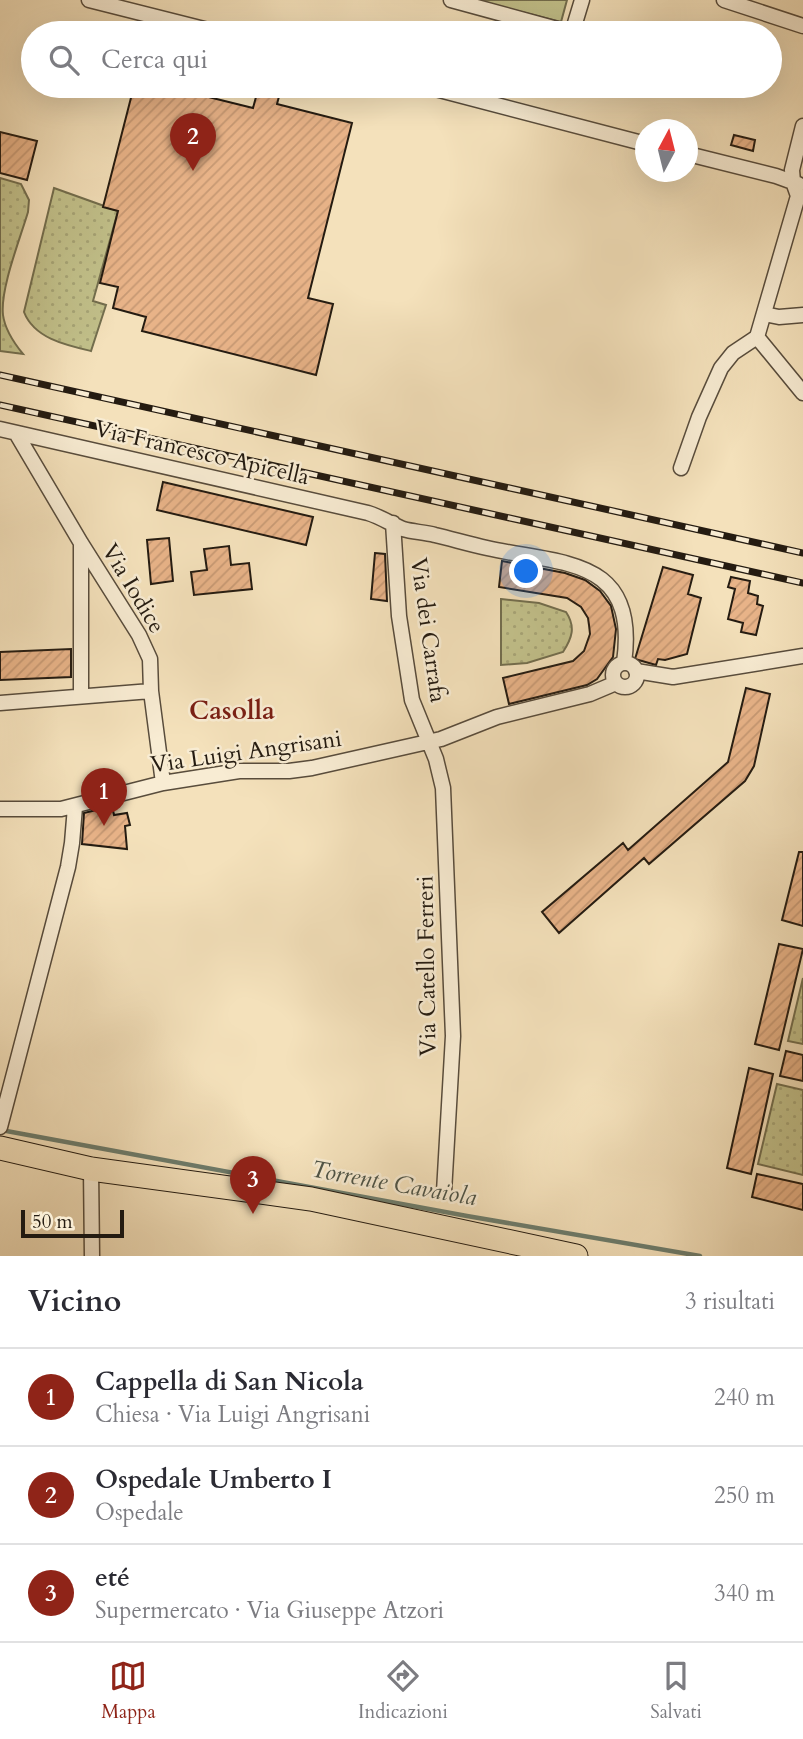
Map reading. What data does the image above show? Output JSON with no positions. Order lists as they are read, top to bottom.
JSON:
{
  "streets": {
    "street": [
      "Via Francesco Apicella",
      "Via Iodice",
      "Via dei Carrafa",
      "Via Luigi Angrisani",
      "Via Catello Ferreri"
    ]
  },
  "crossings": [
    ["Via Francesco Apicella", "Via Iodice"],
    ["Via Francesco Apicella", "Via dei Carrafa"],
    ["Via Francesco Apicella", "Via Luigi Angrisani"],
    ["Via Iodice", "Via Luigi Angrisani"],
    ["Via dei Carrafa", "Via Luigi Angrisani"],
    ["Via dei Carrafa", "Via Catello Ferreri"],
    ["Via Luigi Angrisani", "Via Catello Ferreri"]
  ],
  "districts": ["Casolla"],
  "water": ["Torrente Cavaiola"],
  "scale_bar": "50 m",
  "north": "top",
  "page": {
    "search": "Cerca qui",
    "pins": ["2", "1", "3"],
    "scale": "50 m",
    "heading": ["Vicino", "3 risultati"],
    "list": [
      {
        "mark": "1",
        "name": "Cappella di San Nicola",
        "note": "Chiesa · Via Luigi Angrisani",
        "value": "240 m"
      },
      {
        "mark": "2",
        "name": "Ospedale Umberto I",
        "note": "Ospedale",
        "value": "250 m"
      },
      {
        "mark": "3",
        "name": "eté",
        "note": "Supermercato · Via Giuseppe Atzori",
        "value": "340 m"
      }
    ],
    "nav": ["Mappa", "Indicazioni", "Salvati"]
  }
}
